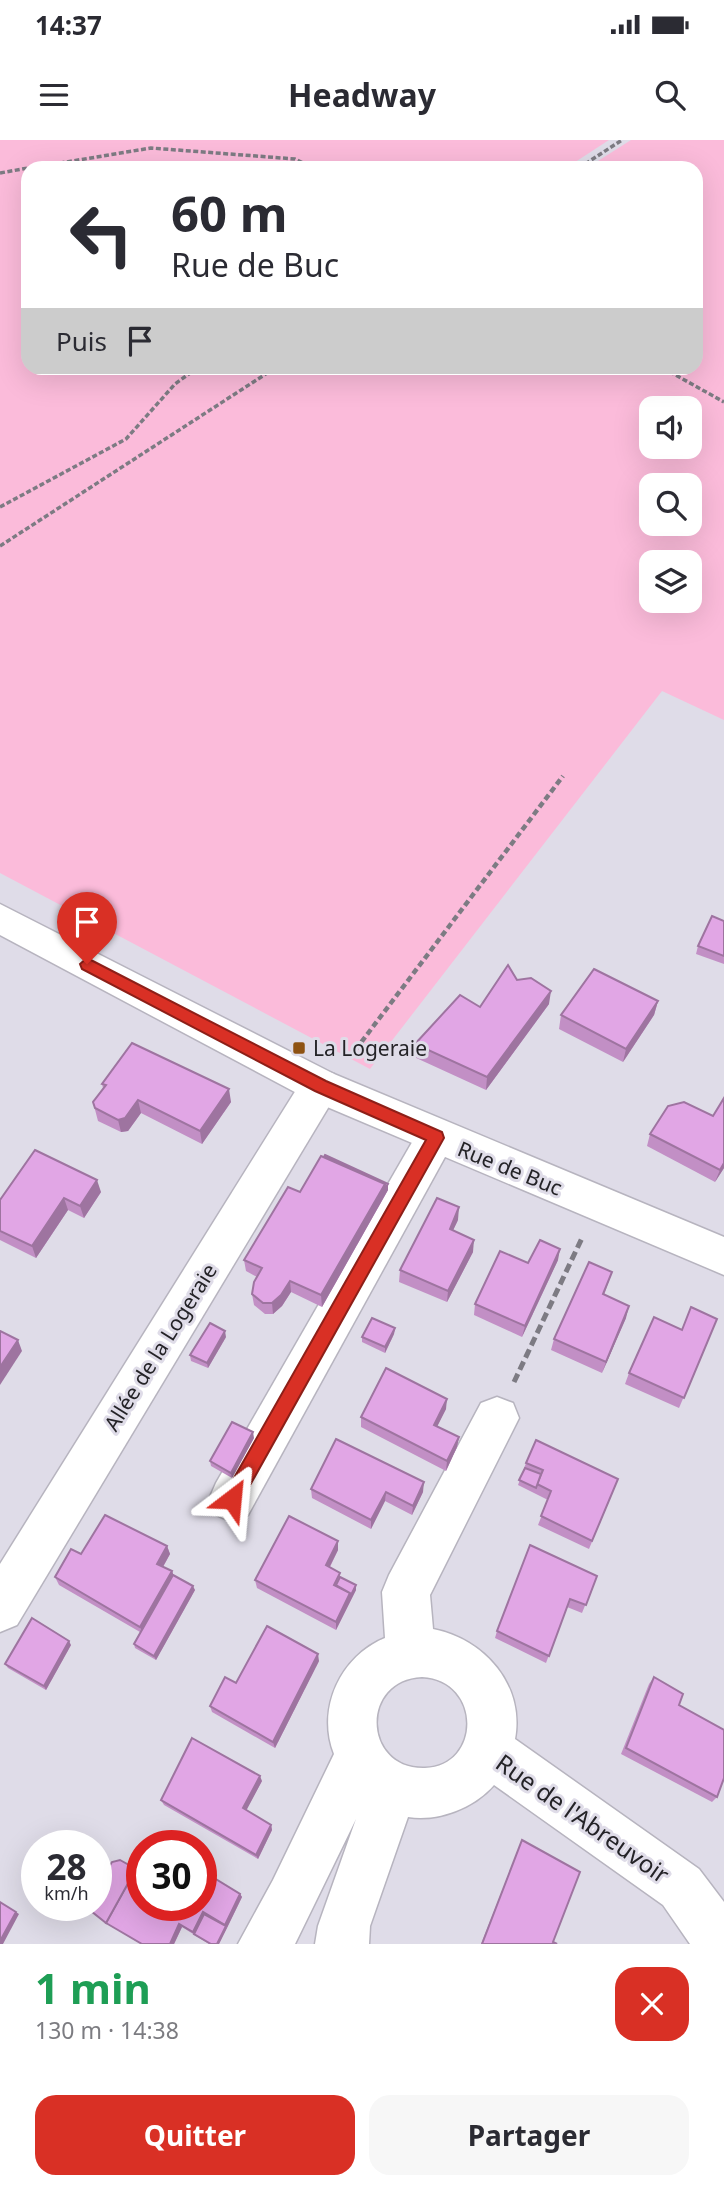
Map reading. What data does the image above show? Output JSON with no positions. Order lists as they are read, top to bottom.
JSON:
{
  "streets": {
    "street": ["Rue de Buc", "Allée de la Logeraie", "Rue de l'Abreuvoir"]
  },
  "crossings": [
    ["Rue de Buc", "Allée de la Logeraie"]
  ],
  "places": {
    "transit": ["La Logeraie"]
  },
  "page": {
    "status": "14:37",
    "header": "Headway",
    "turn": ["60 m", "Rue de Buc"],
    "then": "Puis",
    "speed": "28 km/h",
    "limit": "30",
    "heading": ["1 min", "130 m · 14:38"],
    "buttons": ["Quitter", "Partager"]
  }
}
